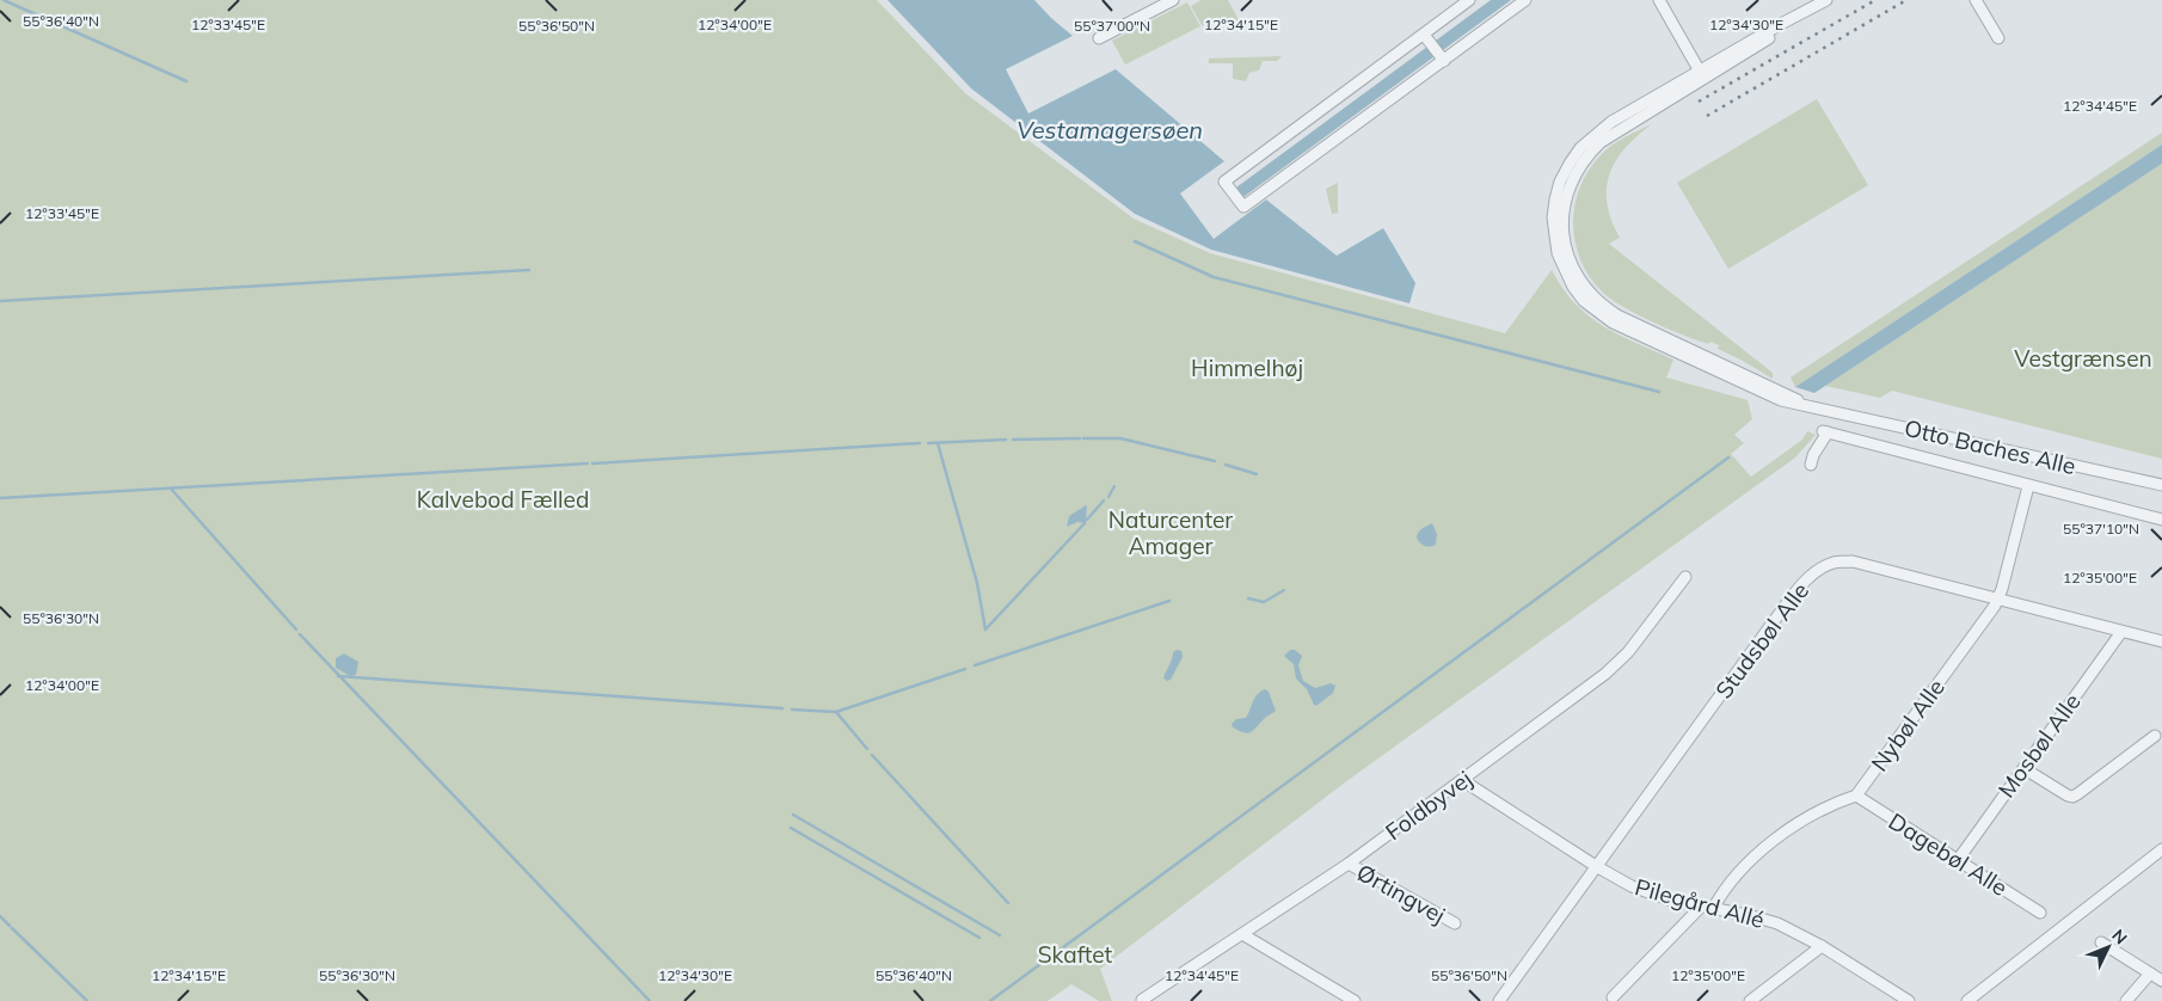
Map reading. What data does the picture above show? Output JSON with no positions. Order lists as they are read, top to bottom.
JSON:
{
  "streets": {
    "street": [
      "Otto Baches Alle",
      "Studsbøl Alle",
      "Nybøl Alle",
      "Mosbøl Alle",
      "Foldbyvej",
      "Dagebøl Alle",
      "Ørtingvej",
      "Pilegård Allé"
    ]
  },
  "crossings": [
    ["Studsbøl Alle", "Nybøl Alle"],
    ["Studsbøl Alle", "Mosbøl Alle"],
    ["Studsbøl Alle", "Pilegård Allé"],
    ["Nybøl Alle", "Dagebøl Alle"],
    ["Mosbøl Alle", "Dagebøl Alle"],
    ["Foldbyvej", "Ørtingvej"],
    ["Foldbyvej", "Pilegård Allé"]
  ],
  "water": ["Vestamagersøen"],
  "parks": [
    "Vestgrænsen",
    "Himmelhøj",
    "Kalvebod Fælled",
    "Naturcenter Amager",
    "Skaftet"
  ],
  "north": "top right",
  "coordinates": [
    "55°36'40\"N",
    "12°33'45\"E",
    "12°34'00\"E",
    "12°34'15\"E",
    "12°34'30\"E",
    "55°37'00\"N",
    "55°36'50\"N",
    "12°34'45\"E",
    "55°37'10\"N",
    "12°35'00\"E",
    "55°36'30\"N"
  ]
}
